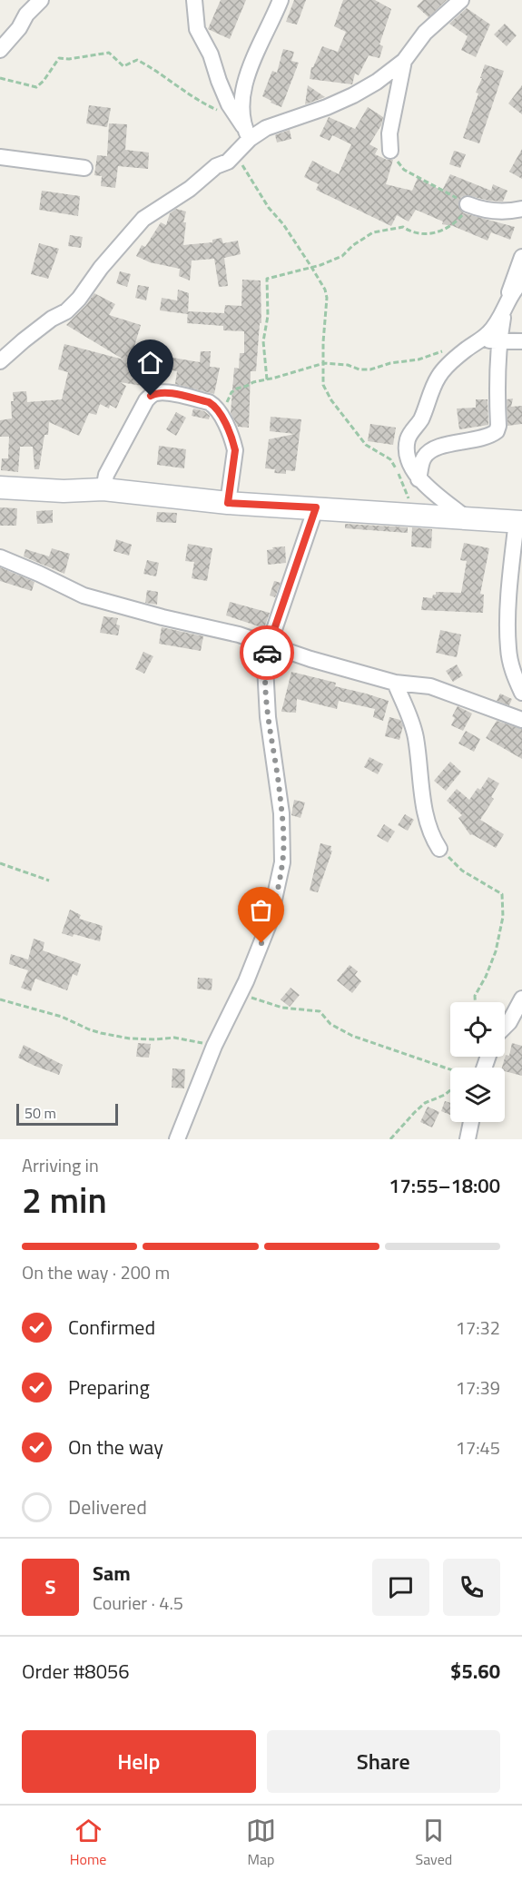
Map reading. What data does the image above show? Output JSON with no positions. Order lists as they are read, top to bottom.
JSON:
{
  "scale_bar": "50 m",
  "page": {
    "scale": "50 m",
    "heading": ["2 min", "Arriving in", "17:55–18:00"],
    "panel": [
      "Sam",
      "Courier · 4.5",
      "Order #8056",
      "$5.60"
    ],
    "bar": "On the way · 200 m",
    "list": [
      ["Confirmed", "17:32"],
      ["Preparing", "17:39"],
      ["On the way", "17:45"],
      "Delivered"
    ],
    "round": "S",
    "buttons": ["Help", "Share"],
    "tabs": ["Home", "Map", "Saved"]
  }
}
